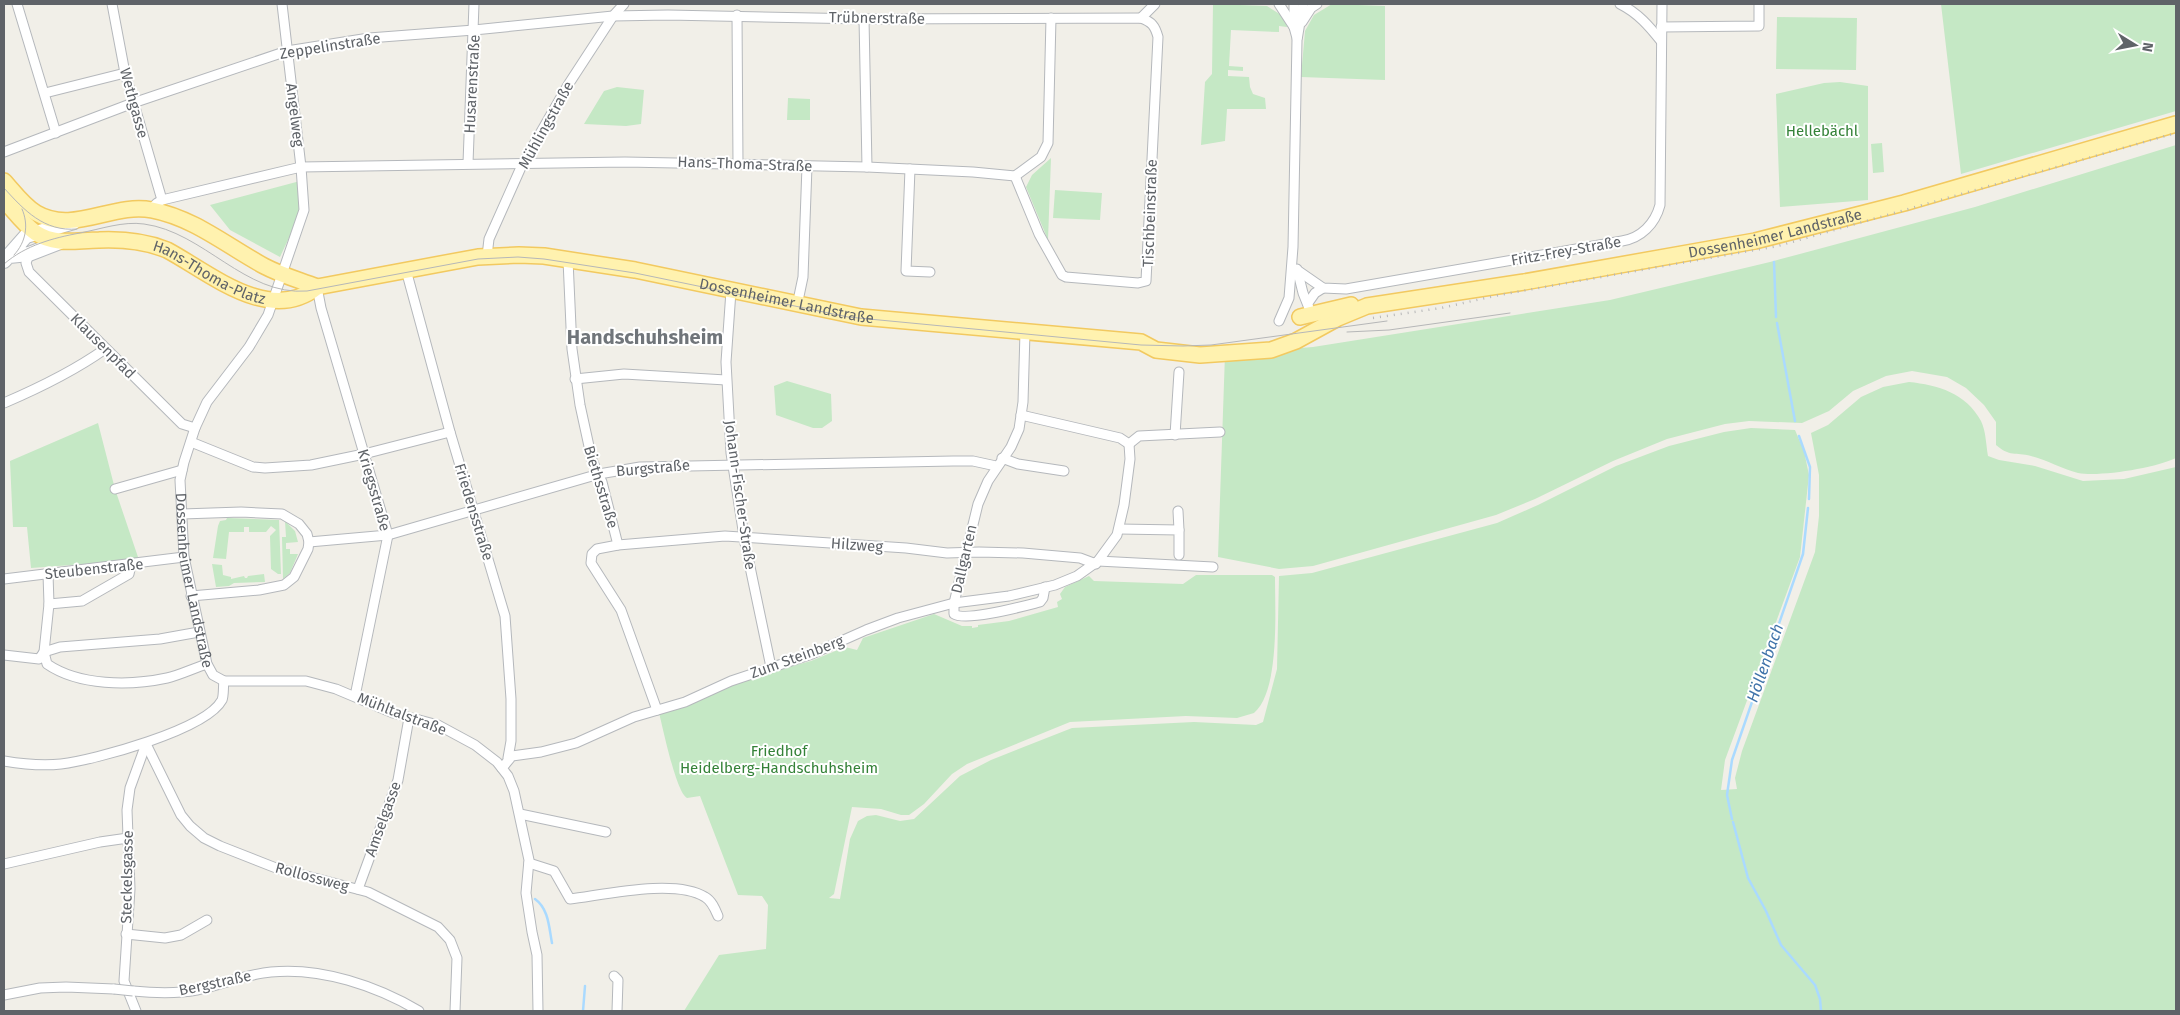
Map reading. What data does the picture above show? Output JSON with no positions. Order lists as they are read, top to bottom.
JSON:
{
  "streets": {
    "main road": ["Dossenheimer Landstraße", "Hans-Thoma-Platz"],
    "street": [
      "Trübnerstraße",
      "Zeppelinstraße",
      "Husarenstraße",
      "Wethgasse",
      "Angelweg",
      "Mühlingstraße",
      "Hans-Thoma-Straße",
      "Tischbeinstraße",
      "Fritz-Frey-Straße",
      "Klausenpfad",
      "Burgstraße",
      "Biethsstraße",
      "Kriegsstraße",
      "Johann-Fischer-Straße",
      "Friedensstraße",
      "Hilzweg",
      "Dallgarten",
      "Steubenstraße",
      "Zum Steinberg",
      "Mühltalstraße",
      "Amselgasse",
      "Steckelsgasse",
      "Rollossweg",
      "Bergstraße"
    ]
  },
  "crossings": [
    ["Trübnerstraße", "Zeppelinstraße"],
    ["Trübnerstraße", "Mühlingstraße"],
    ["Trübnerstraße", "Tischbeinstraße"],
    ["Zeppelinstraße", "Husarenstraße"],
    ["Zeppelinstraße", "Wethgasse"],
    ["Zeppelinstraße", "Angelweg"],
    ["Zeppelinstraße", "Mühlingstraße"],
    ["Husarenstraße", "Hans-Thoma-Straße"],
    ["Wethgasse", "Hans-Thoma-Platz"],
    ["Angelweg", "Hans-Thoma-Straße"],
    ["Angelweg", "Hans-Thoma-Platz"],
    ["Mühlingstraße", "Hans-Thoma-Straße"],
    ["Mühlingstraße", "Dossenheimer Landstraße"],
    ["Hans-Thoma-Straße", "Tischbeinstraße"],
    ["Hans-Thoma-Straße", "Hans-Thoma-Platz"],
    ["Dossenheimer Landstraße", "Hans-Thoma-Platz"],
    ["Dossenheimer Landstraße", "Klausenpfad"],
    ["Dossenheimer Landstraße", "Biethsstraße"],
    ["Dossenheimer Landstraße", "Kriegsstraße"],
    ["Dossenheimer Landstraße", "Johann-Fischer-Straße"],
    ["Dossenheimer Landstraße", "Friedensstraße"],
    ["Dossenheimer Landstraße", "Steubenstraße"],
    ["Dossenheimer Landstraße", "Mühltalstraße"],
    ["Hans-Thoma-Platz", "Kriegsstraße"],
    ["Burgstraße", "Biethsstraße"],
    ["Burgstraße", "Kriegsstraße"],
    ["Burgstraße", "Johann-Fischer-Straße"],
    ["Burgstraße", "Friedensstraße"],
    ["Burgstraße", "Dallgarten"],
    ["Biethsstraße", "Hilzweg"],
    ["Biethsstraße", "Zum Steinberg"],
    ["Kriegsstraße", "Mühltalstraße"],
    ["Johann-Fischer-Straße", "Hilzweg"],
    ["Johann-Fischer-Straße", "Zum Steinberg"],
    ["Friedensstraße", "Zum Steinberg"],
    ["Hilzweg", "Dallgarten"],
    ["Hilzweg", "Zum Steinberg"],
    ["Dallgarten", "Zum Steinberg"],
    ["Mühltalstraße", "Amselgasse"],
    ["Amselgasse", "Rollossweg"],
    ["Steckelsgasse", "Rollossweg"]
  ],
  "districts": ["Handschuhsheim"],
  "water": ["Höllenbach"],
  "parks": ["Hellebächl", "Friedhof Heidelberg-Handschuhsheim"],
  "north": "right"
}
